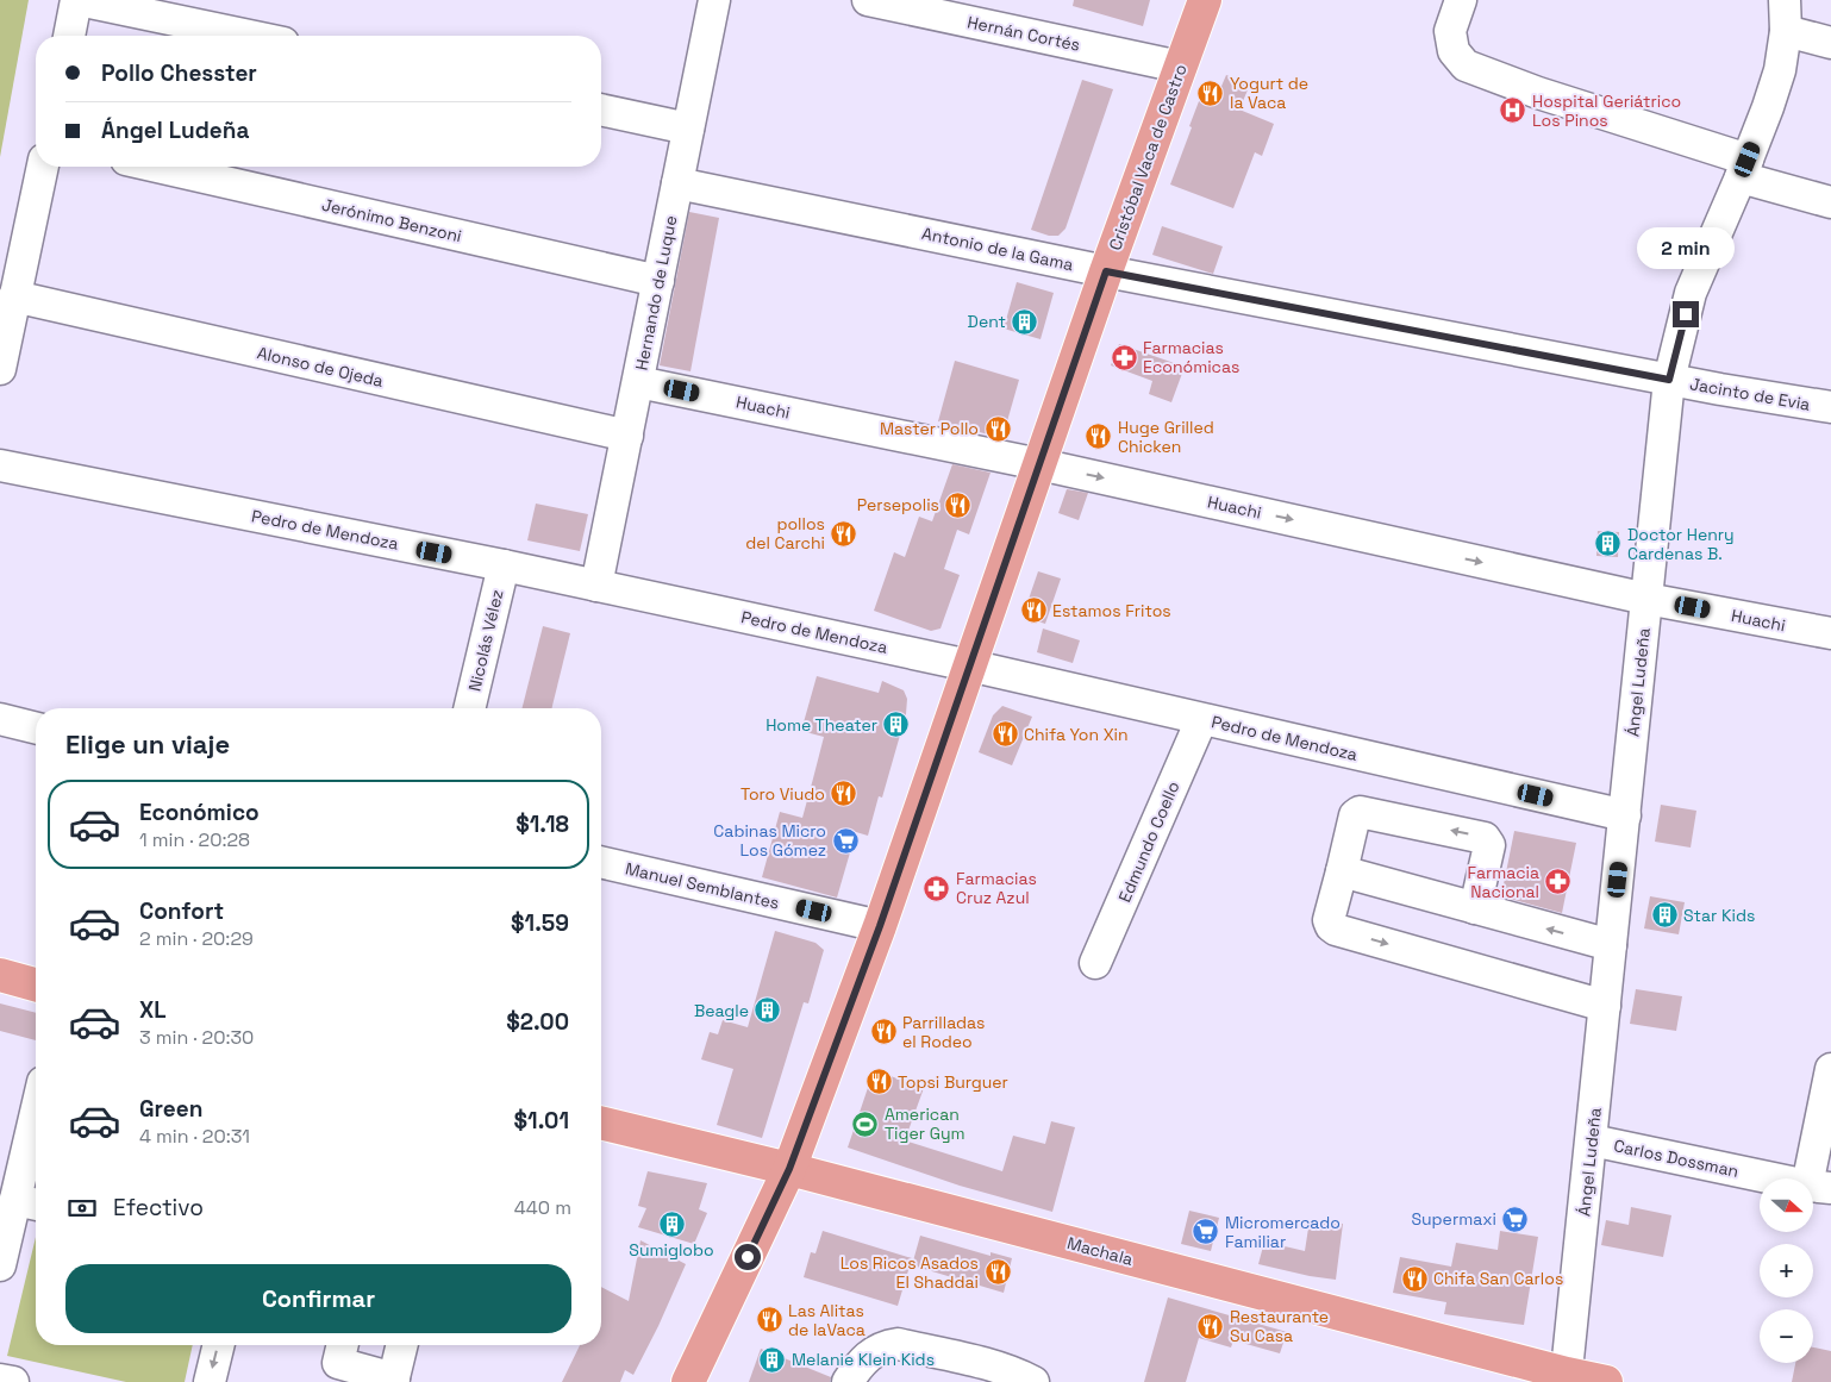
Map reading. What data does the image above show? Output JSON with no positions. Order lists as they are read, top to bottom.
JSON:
{
  "streets": {
    "main road": ["Cristóbal Vaca de Castro", "Machala"],
    "street": [
      "Hernán Cortés",
      "Jerónimo Benzoni",
      "Antonio de la Gama",
      "Hernando de Luque",
      "Alonso de Ojeda",
      "Jacinto de Evia",
      "Huachi",
      "Pedro de Mendoza",
      "Nicolás Vélez",
      "Ángel Ludeña",
      "Edmundo Coello",
      "Manuel Semblantes",
      "Carlos Dossman"
    ]
  },
  "crossings": [
    ["Hernán Cortés", "Cristóbal Vaca de Castro"],
    ["Cristóbal Vaca de Castro", "Antonio de la Gama"],
    ["Cristóbal Vaca de Castro", "Huachi"],
    ["Cristóbal Vaca de Castro", "Pedro de Mendoza"],
    ["Cristóbal Vaca de Castro", "Manuel Semblantes"],
    ["Cristóbal Vaca de Castro", "Machala"],
    ["Jerónimo Benzoni", "Hernando de Luque"],
    ["Antonio de la Gama", "Hernando de Luque"],
    ["Antonio de la Gama", "Jacinto de Evia"],
    ["Antonio de la Gama", "Ángel Ludeña"],
    ["Hernando de Luque", "Alonso de Ojeda"],
    ["Hernando de Luque", "Huachi"],
    ["Hernando de Luque", "Pedro de Mendoza"],
    ["Jacinto de Evia", "Ángel Ludeña"],
    ["Huachi", "Ángel Ludeña"],
    ["Pedro de Mendoza", "Nicolás Vélez"],
    ["Pedro de Mendoza", "Ángel Ludeña"],
    ["Pedro de Mendoza", "Edmundo Coello"],
    ["Ángel Ludeña", "Carlos Dossman"],
    ["Ángel Ludeña", "Machala"]
  ],
  "one_way": ["Huachi"],
  "places": {
    "restaurant": [
      "Yogurt de la Vaca",
      "Master Pollo",
      "Huge Grilled Chicken",
      "Persepolis",
      "pollos del Carchi",
      "Estamos Fritos",
      "Chifa Yon Xin",
      "Toro Viudo",
      "Parrilladas el Rodeo",
      "Topsi Burguer",
      "Los Ricos Asados El Shaddai",
      "Chifa San Carlos",
      "Las Alitas de laVaca",
      "Restaurante Su Casa"
    ],
    "hospital": ["Hospital Geriátrico Los Pinos"],
    "building": [
      "Dent",
      "Doctor Henry Cardenas B.",
      "Home Theater",
      "Star Kids",
      "Beagle",
      "Sumiglobo",
      "Melanie Klein Kids"
    ],
    "pharmacy": ["Farmacias Económicas", "Farmacia Nacional", "Farmacias Cruz Azul"],
    "supermarket": ["Cabinas Micro Los Gómez", "Supermaxi", "Micromercado Familiar"],
    "sports": ["American Tiger Gym"]
  },
  "north": "right",
  "page": {
    "banner": ["Pollo Chesster", "Ángel Ludeña"],
    "bubble": "2 min",
    "heading": "Elige un viaje",
    "list": [
      {
        "name": "Económico",
        "note": "1 min · 20:28",
        "value": "$1.18"
      },
      {
        "name": "Confort",
        "note": "2 min · 20:29",
        "value": "$1.59"
      },
      {
        "name": "XL",
        "note": "3 min · 20:30",
        "value": "$2.00"
      },
      {
        "name": "Green",
        "note": "4 min · 20:31",
        "value": "$1.01"
      }
    ],
    "pay": ["Efectivo", "440 m"],
    "map_buttons": ["+", "−"],
    "buttons": "Confirmar"
  }
}
